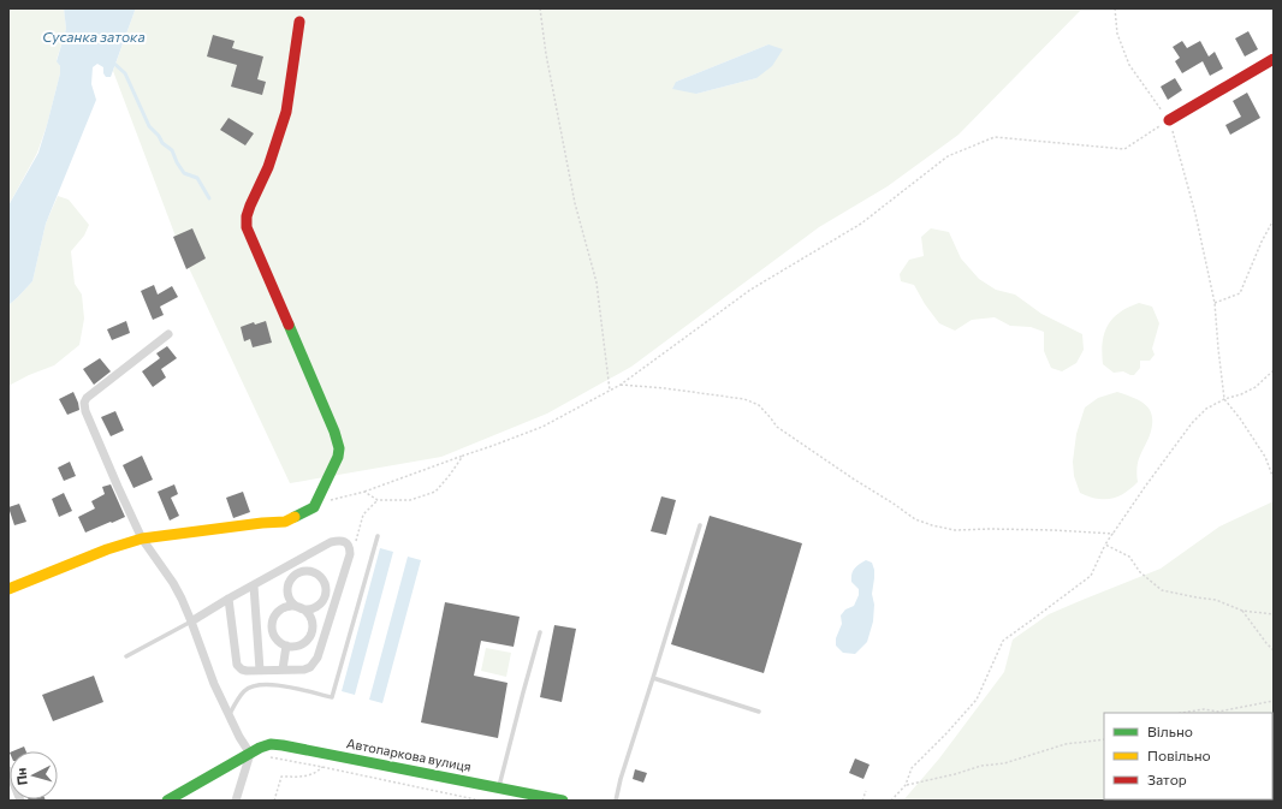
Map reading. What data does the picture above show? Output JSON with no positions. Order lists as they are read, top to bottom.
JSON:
{
  "streets": {
    "street": ["Автопаркова вулиця"]
  },
  "water": ["Сусанка затока"],
  "legend": ["Вільно", "Повільно", "Затор"],
  "north": "left"
}
